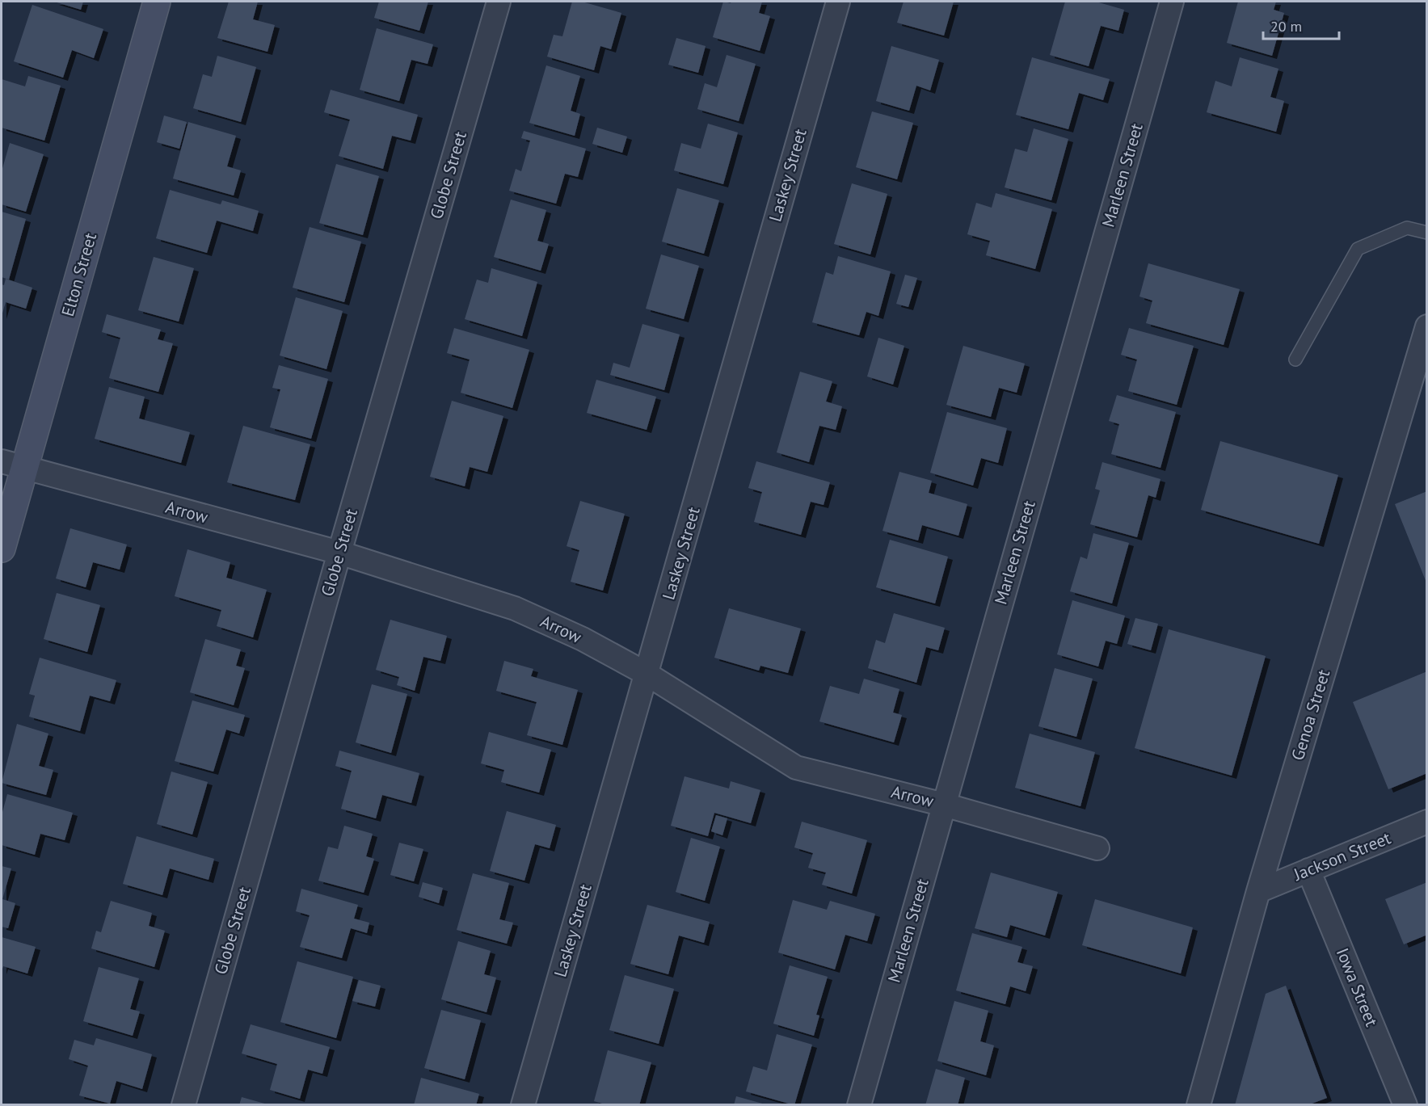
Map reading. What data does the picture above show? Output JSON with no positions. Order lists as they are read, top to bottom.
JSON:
{
  "streets": {
    "street": [
      "Globe Street",
      "Laskey Street",
      "Marleen Street",
      "Elton Street",
      "Arrow",
      "Genoa Street",
      "Jackson Street",
      "Iowa Street"
    ]
  },
  "crossings": [
    ["Globe Street", "Arrow"],
    ["Laskey Street", "Arrow"],
    ["Marleen Street", "Arrow"],
    ["Elton Street", "Arrow"],
    ["Genoa Street", "Jackson Street"],
    ["Jackson Street", "Iowa Street"]
  ],
  "scale_bar": "20 m"
}
